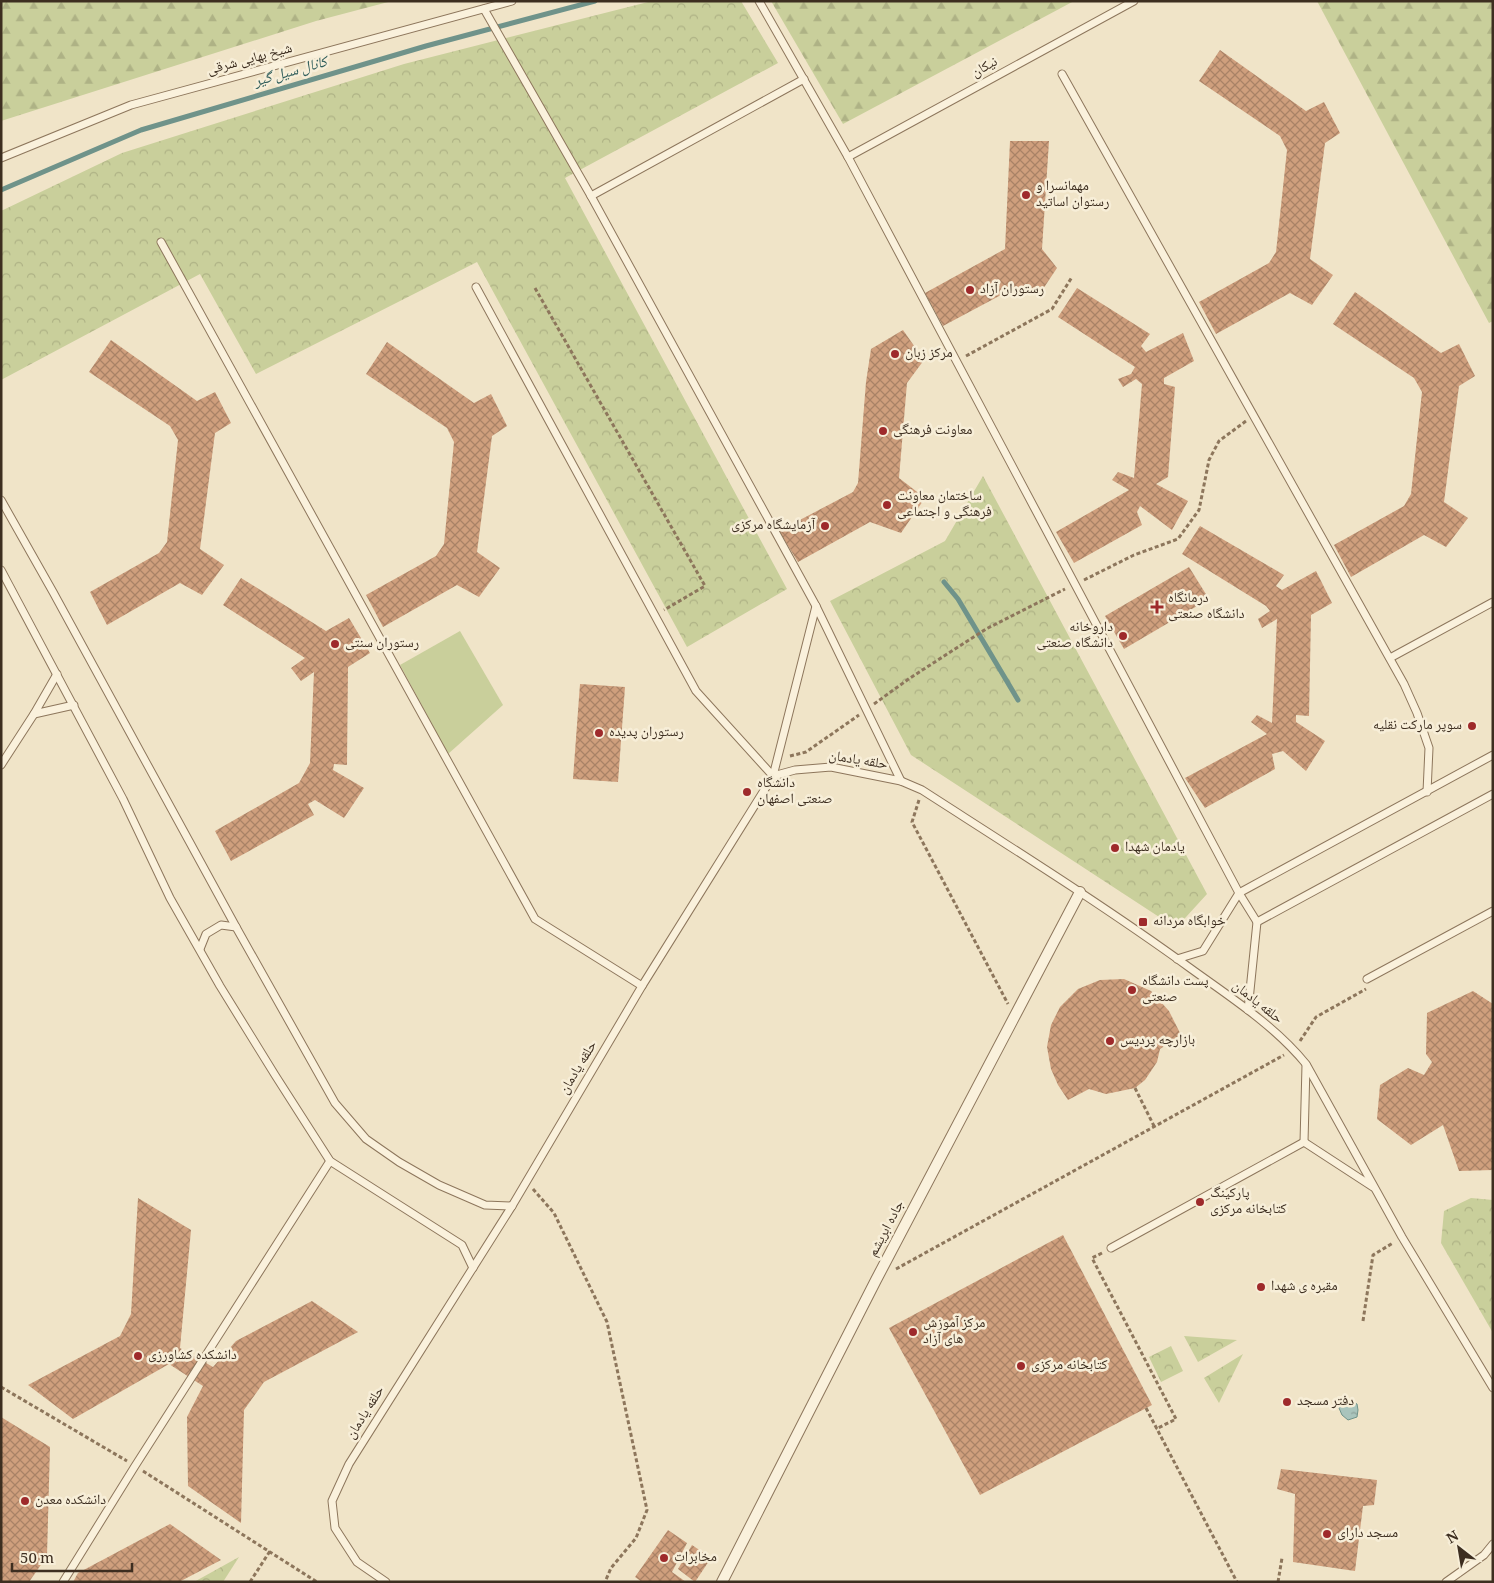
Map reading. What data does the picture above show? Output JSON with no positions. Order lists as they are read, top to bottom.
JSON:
{
  "streets": {
    "street": ["جاده ابریشم"],
    "lane": ["شیخ بهایی شرقی", "نیکان", "حلقه یادمان"]
  },
  "crossings": [
    ["حلقه یادمان", "جاده ابریشم"]
  ],
  "water": ["کانال سیل گیر"],
  "places": {
    "other": [
      "مهمانسرا و رستوان اساتید",
      "رستوران آزاد",
      "مرکز زبان",
      "معاونت فرهنگی",
      "ساختمان معاونت فرهنگی و اجتماعی",
      "آزمایشگاه مرکزی",
      "داروخانه دانشگاه صنعتی",
      "رستوران سنتی",
      "سوپر مارکت نقلیه",
      "رستوران پدیده",
      "دانشگاه صنعتی اصفهان",
      "یادمان شهدا",
      "پست دانشگاه صنعتی",
      "بازارچه پردیس",
      "پارکینگ کتابخانه مرکزی",
      "مقبره ی شهدا",
      "مرکز آموزش های آزاد",
      "دانشکده کشاورزی",
      "کتابخانه مرکزی",
      "دفتر مسجد",
      "دانشکده معدن",
      "مسجد دارای",
      "مخابرات"
    ],
    "health": ["درمانگاه دانشگاه صنعتی"],
    "transit": ["خوابگاه مردانه"]
  },
  "scale_bar": "50 m",
  "north": "top left"
}
